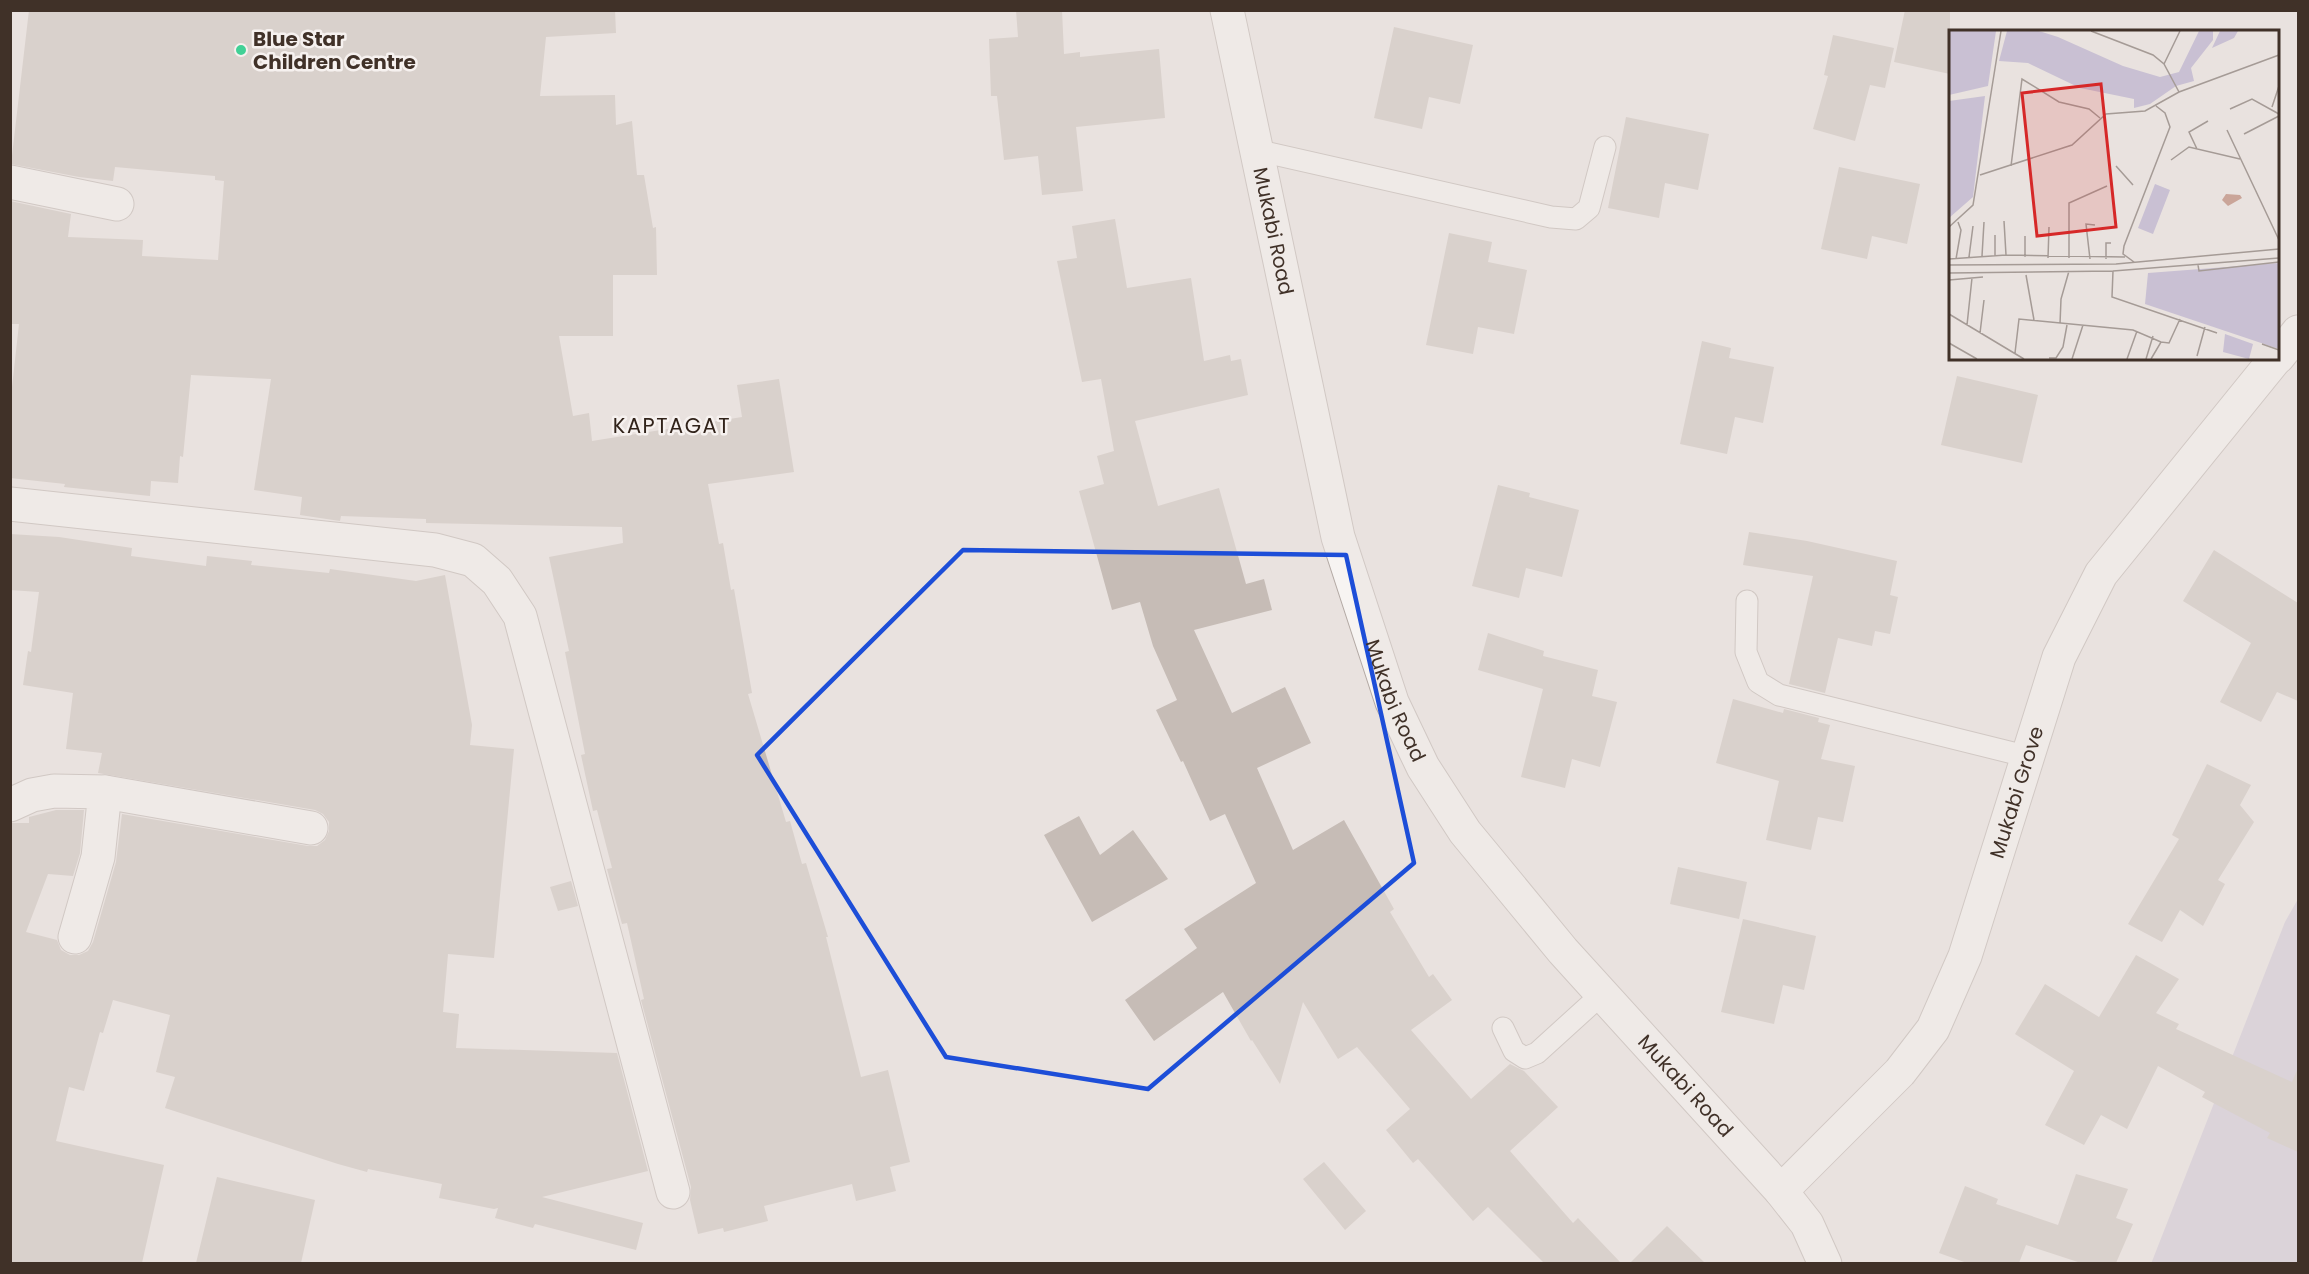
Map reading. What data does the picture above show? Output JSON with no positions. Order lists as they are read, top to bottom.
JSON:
{
  "streets": {
    "street": ["Mukabi Road", "Mukabi Grove"]
  },
  "crossings": [
    ["Mukabi Road", "Mukabi Grove"]
  ],
  "districts": ["KAPTAGAT"],
  "places": ["Blue Star Children Centre"]
}
